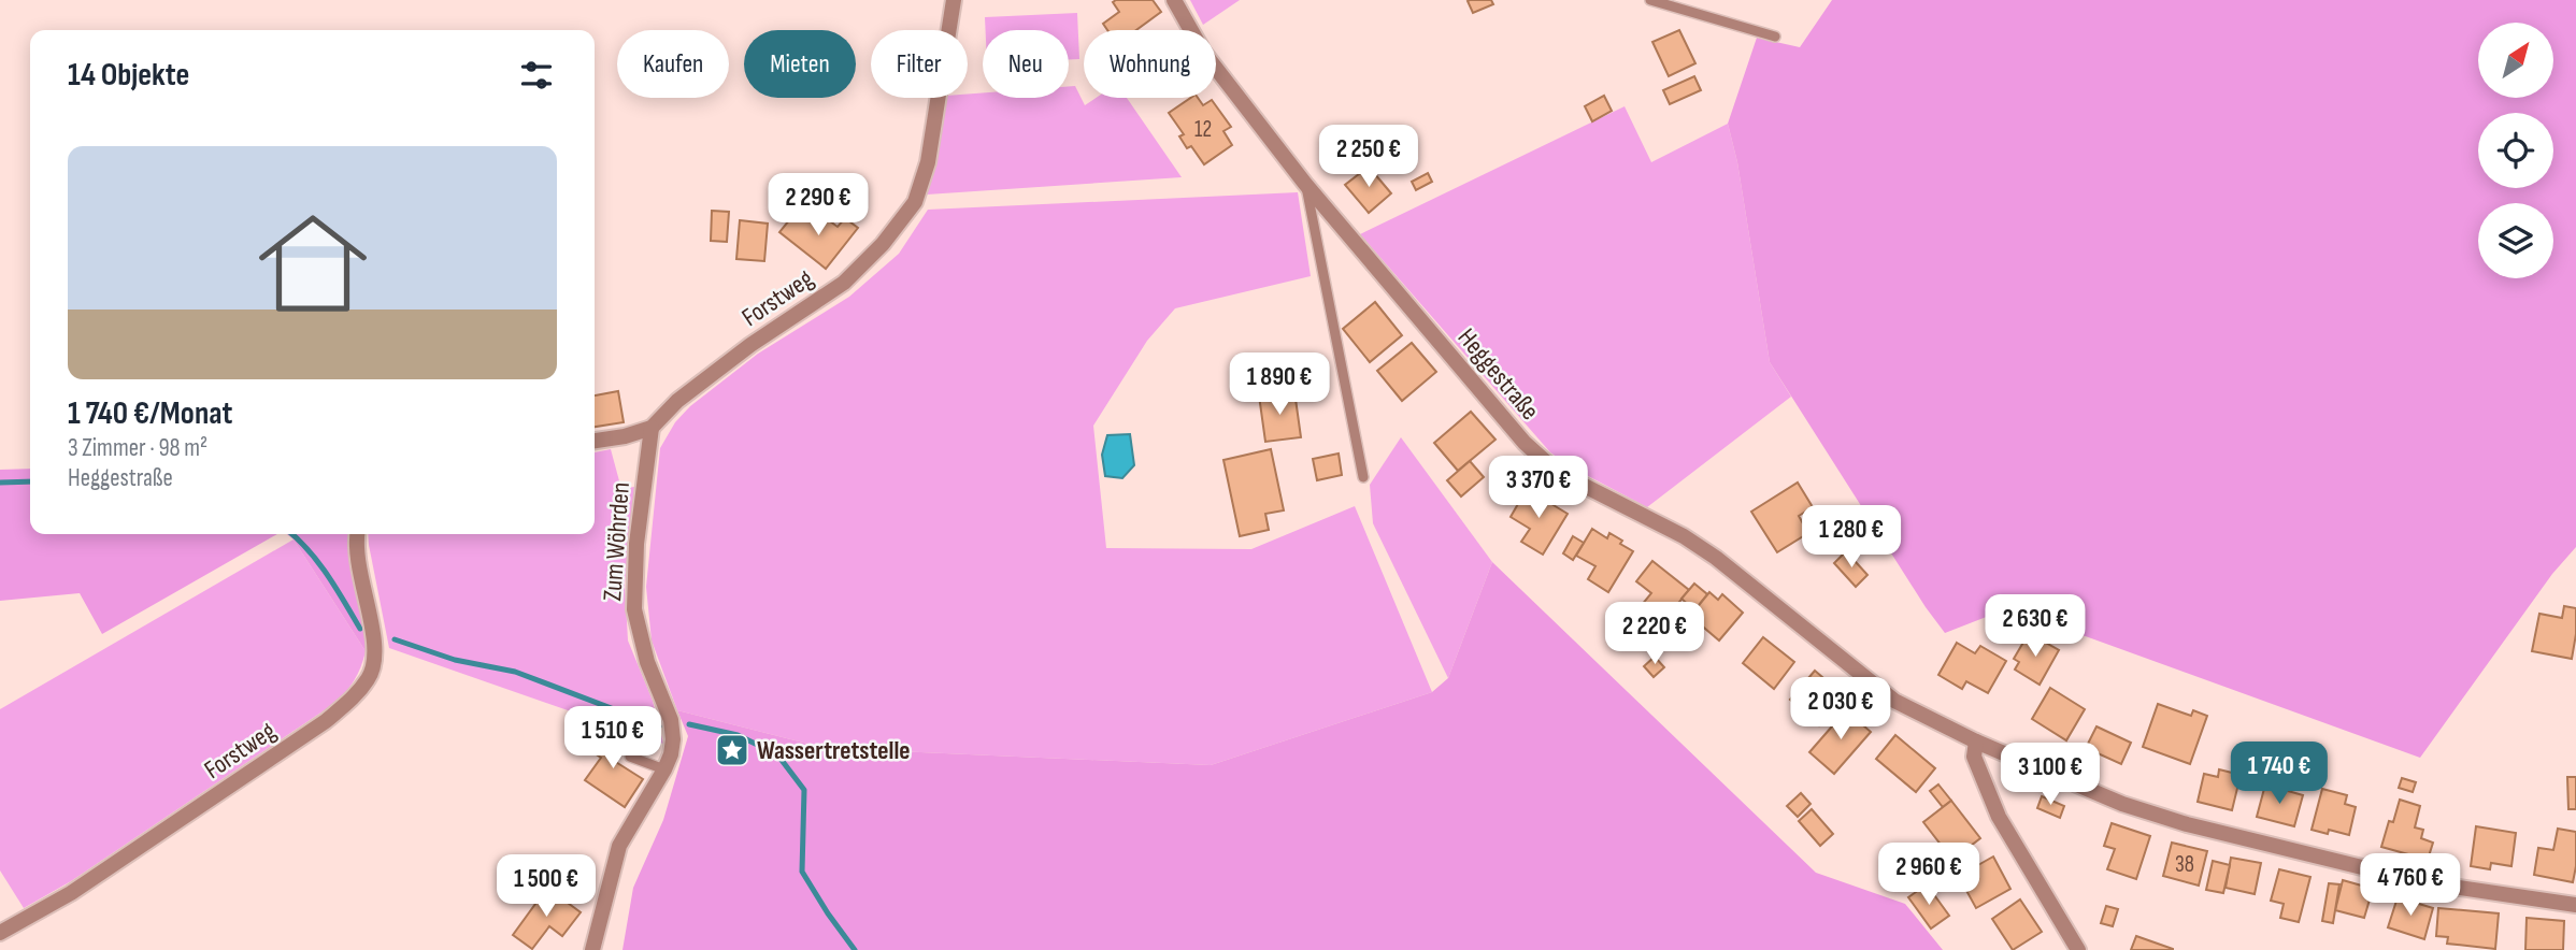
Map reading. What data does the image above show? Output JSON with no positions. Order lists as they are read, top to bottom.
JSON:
{
  "streets": {
    "street": ["Forstweg", "Heggestraße", "Zum Wöhrden"]
  },
  "crossings": [
    ["Forstweg", "Zum Wöhrden"]
  ],
  "places": {
    "place": ["Wassertretstelle"]
  },
  "house_numbers": ["12", "38"],
  "north": "top right",
  "page": {
    "chip": [
      "Kaufen",
      "Mieten",
      "Filter",
      "Neu",
      "Wohnung"
    ],
    "heading": "14 Objekte",
    "list": [
      {
        "name": "1 740 €/Monat",
        "note": "3 Zimmer · 98 m² · Heggestraße"
      }
    ],
    "price": [
      "2 250 €",
      "2 290 €",
      "1 890 €",
      "3 370 €",
      "1 280 €",
      "2 630 €",
      "2 220 €",
      "2 030 €",
      "1 510 €",
      "1 740 €",
      "3 100 €",
      "2 960 €",
      "4 760 €",
      "1 500 €"
    ]
  }
}
